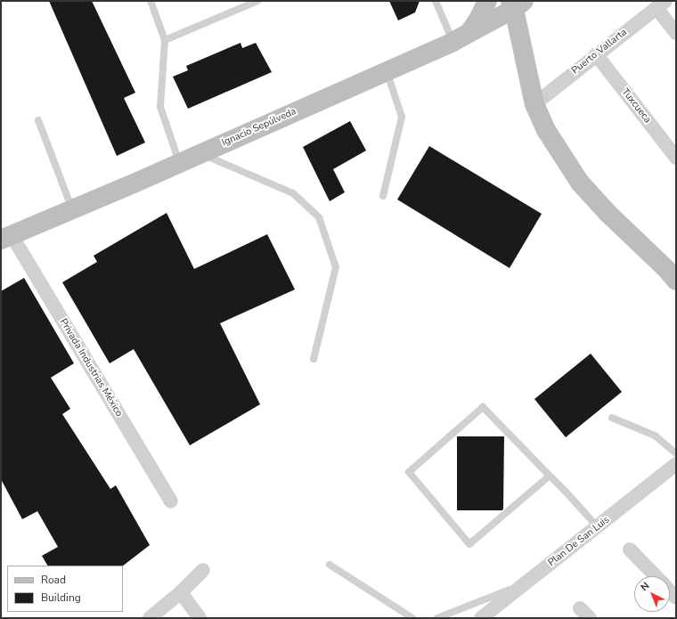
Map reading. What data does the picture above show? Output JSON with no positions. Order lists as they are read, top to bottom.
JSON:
{
  "streets": {
    "main road": ["Ignacio Sepúlveda"],
    "street": [
      "Puerto Vallarta",
      "Tuxcueca",
      "Privada Industrias México",
      "Plan De San Luis"
    ]
  },
  "crossings": [
    ["Puerto Vallarta", "Tuxcueca"],
    ["Ignacio Sepúlveda", "Privada Industrias México"]
  ],
  "legend": ["Road", "Building"],
  "north": "top left"
}
